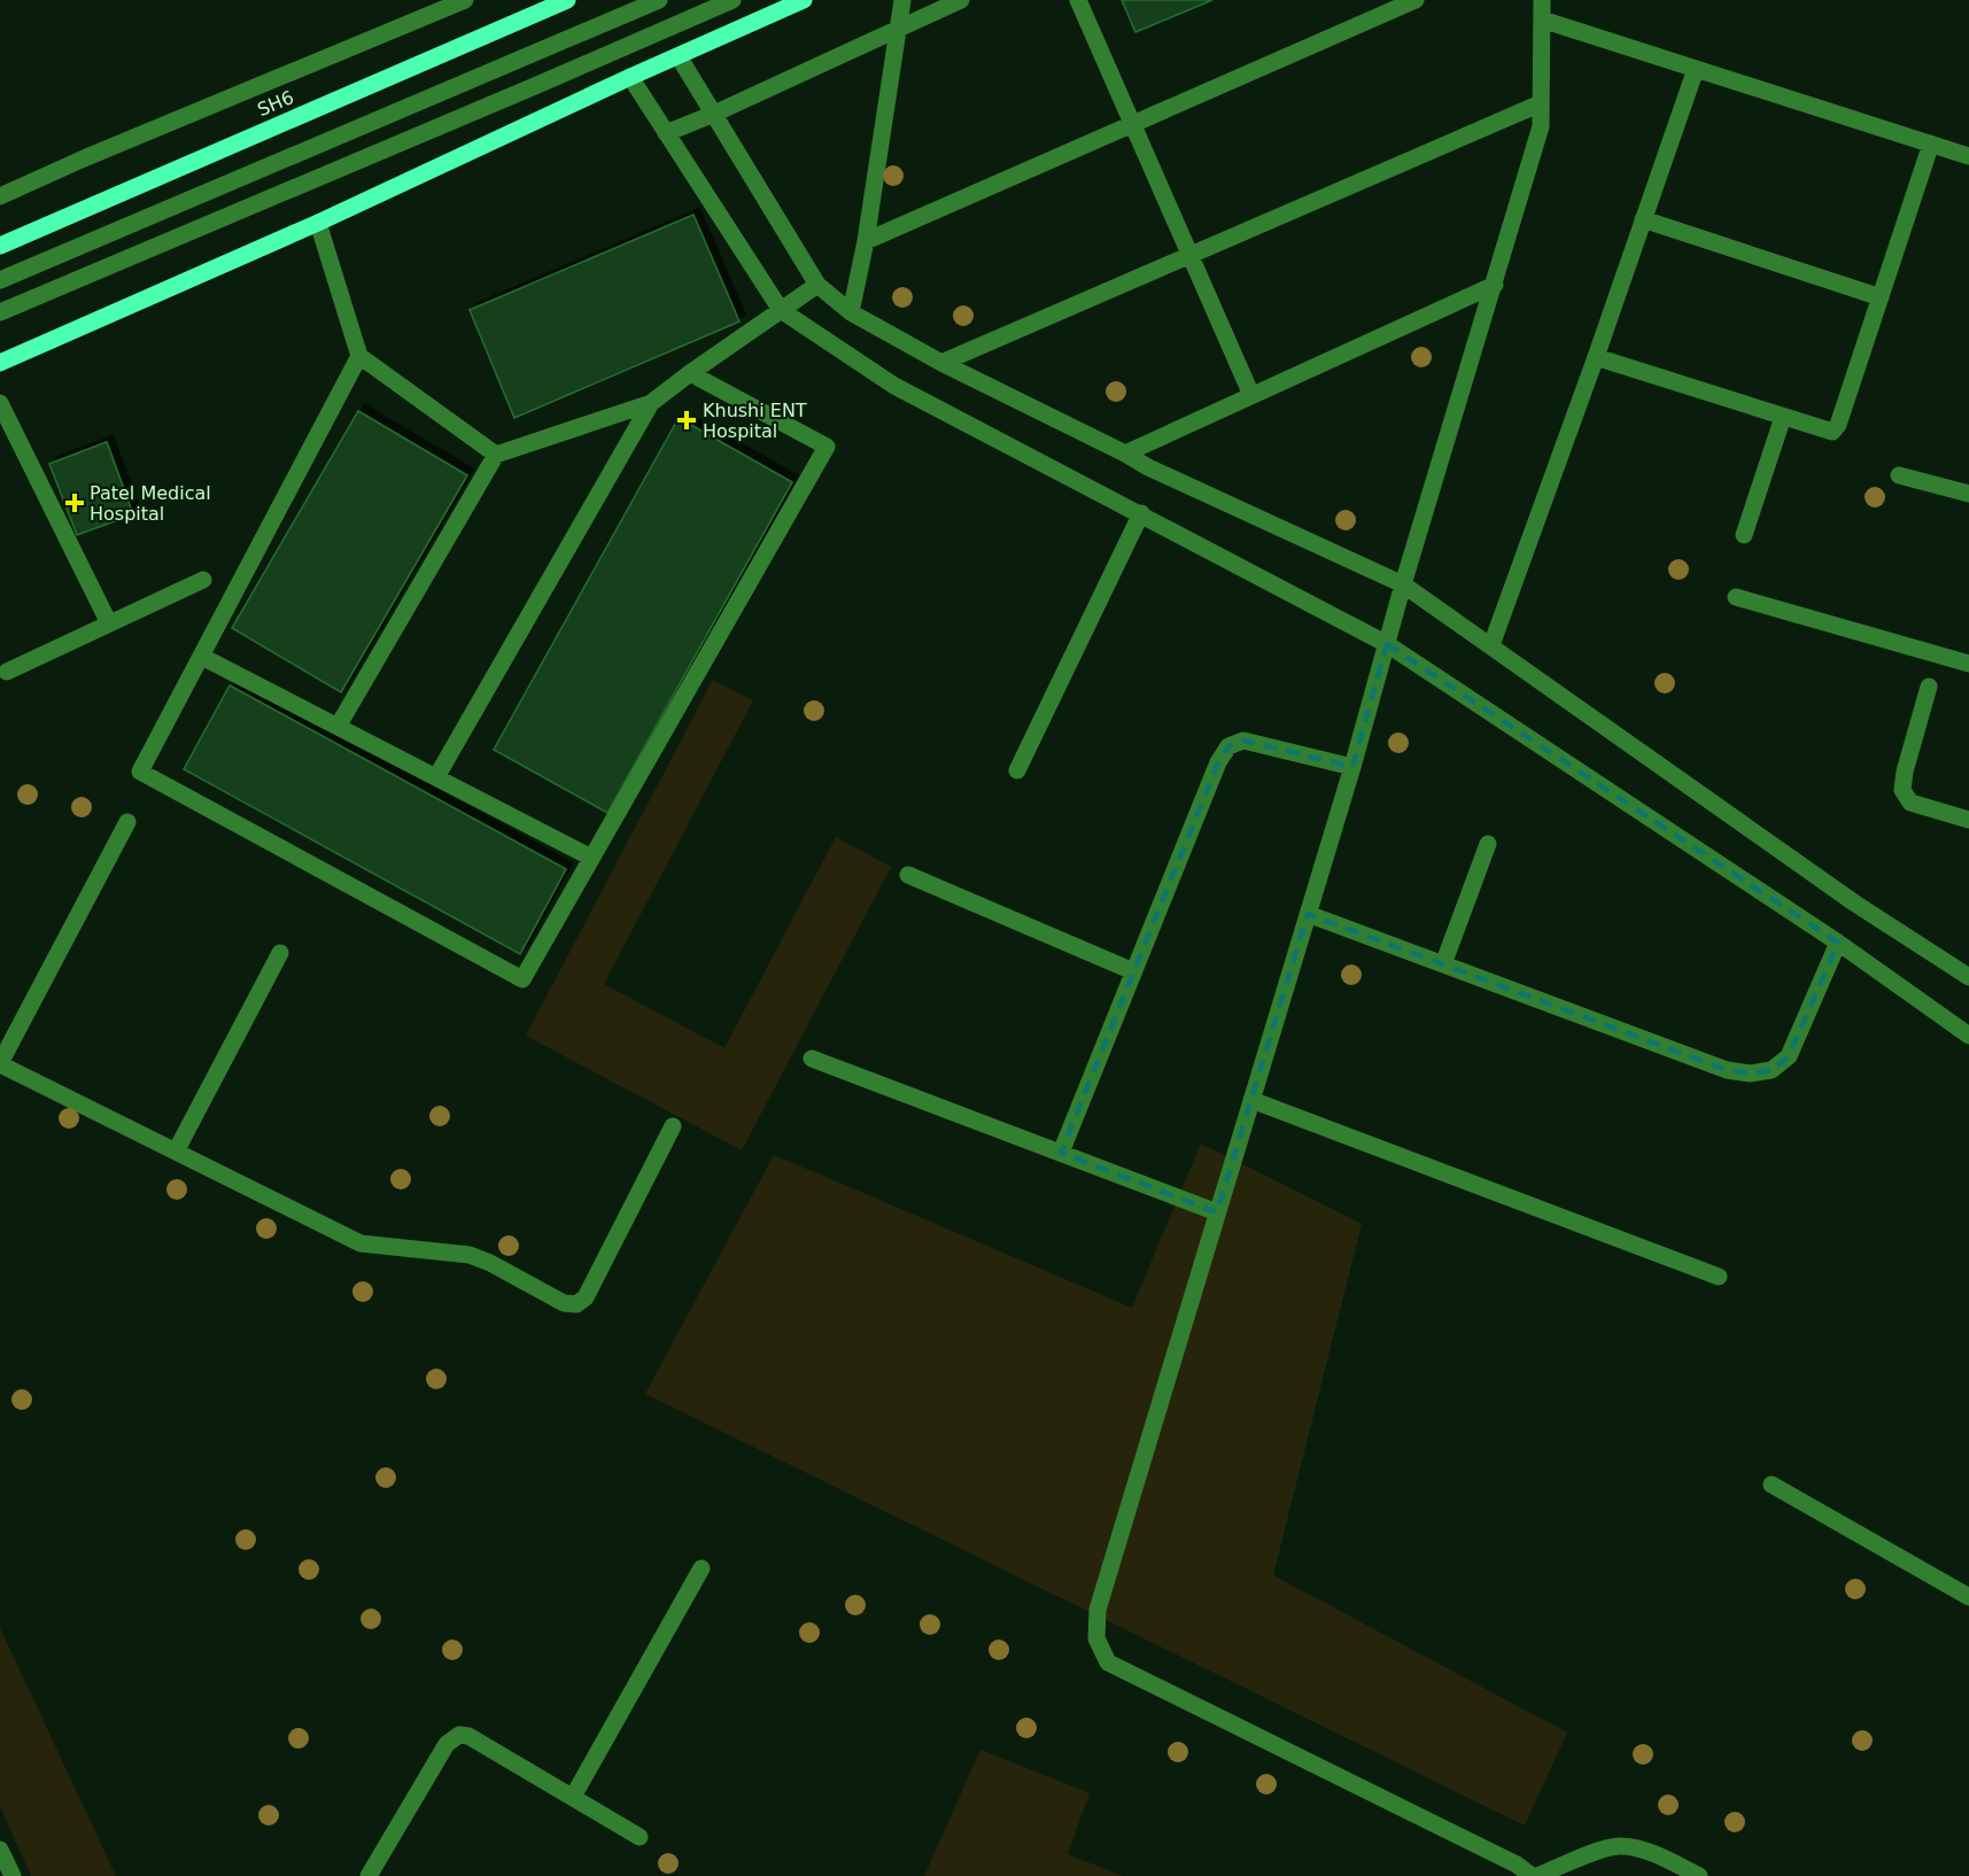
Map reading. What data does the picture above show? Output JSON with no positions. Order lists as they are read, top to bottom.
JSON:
{
  "streets": {
    "main road": ["SH6"]
  },
  "places": {
    "health": ["Khushi ENT Hospital", "Patel Medical Hospital"]
  }
}
